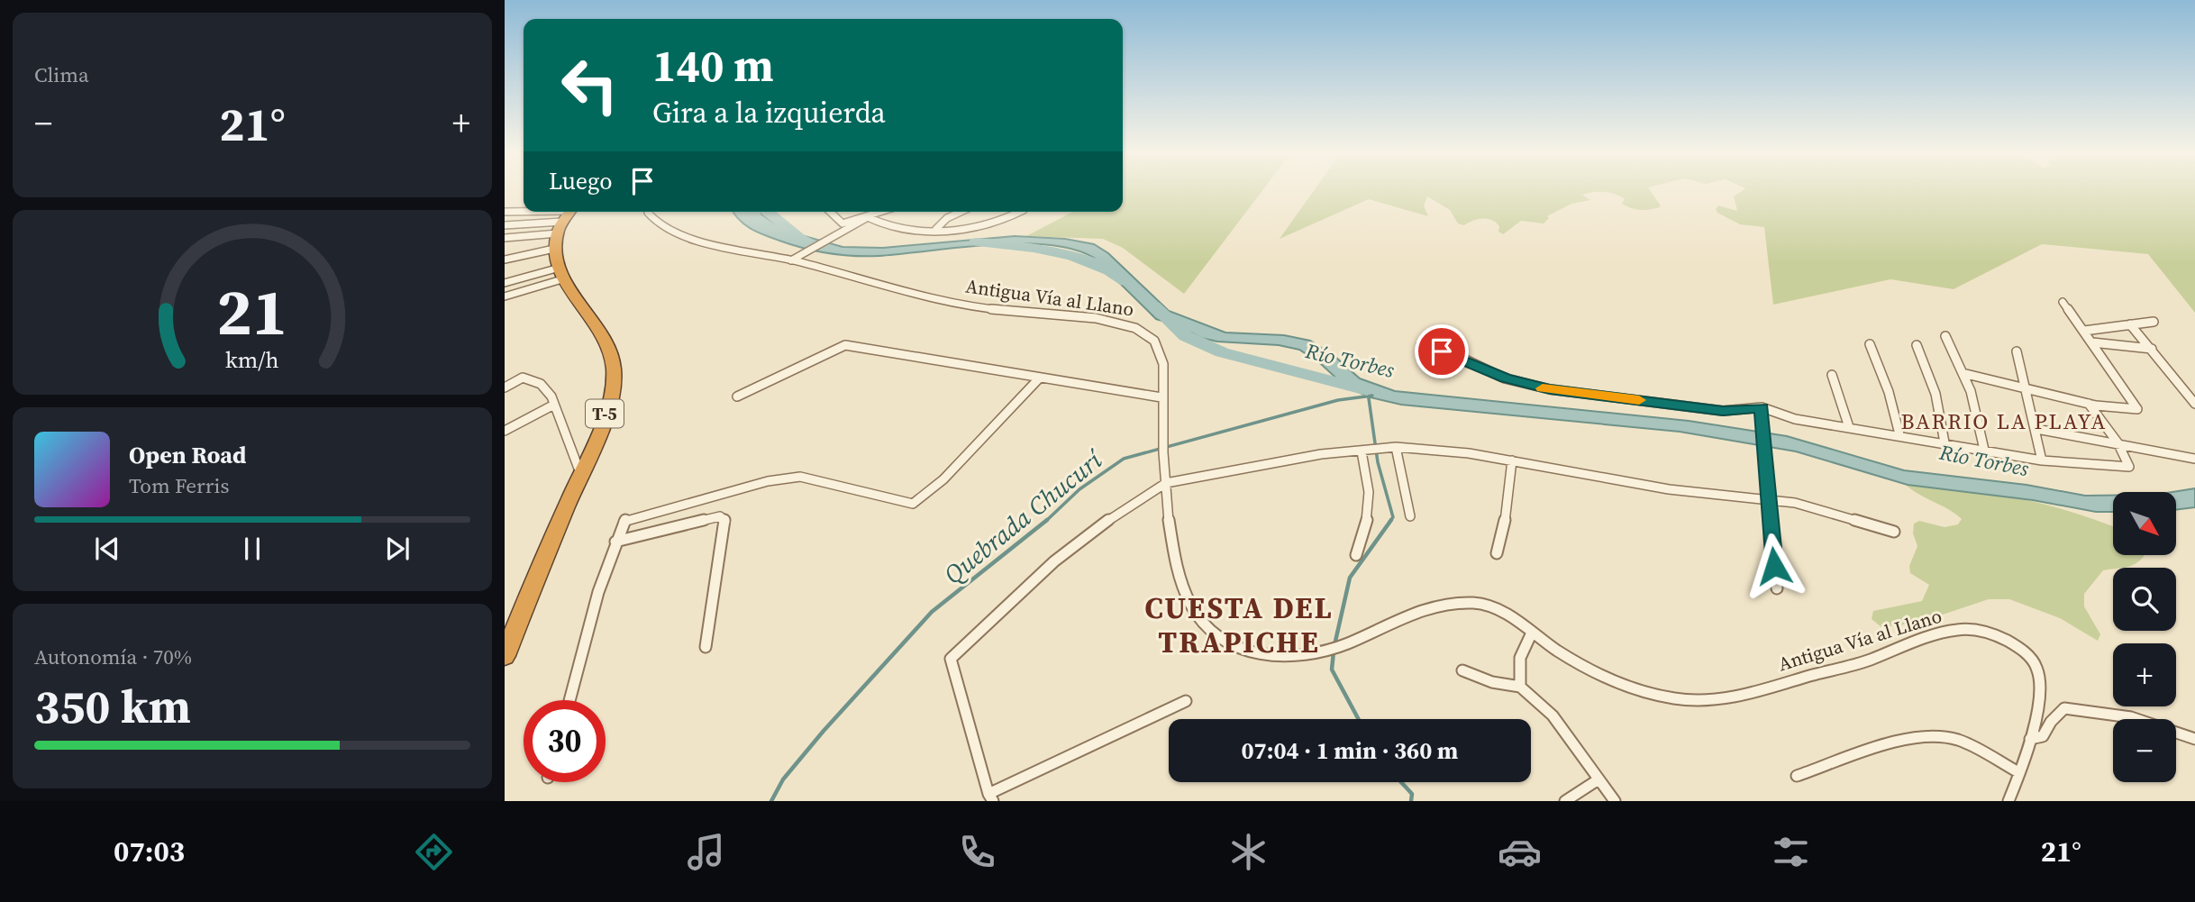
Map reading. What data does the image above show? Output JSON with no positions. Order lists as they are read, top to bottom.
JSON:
{
  "streets": {
    "highway": ["T-5"],
    "street": ["Antigua Vía al Llano"]
  },
  "districts": ["BARRIO LA PLAYA", "CUESTA DEL TRAPICHE"],
  "water": ["Río Torbes", "Quebrada Chucurí"],
  "north": "bottom right",
  "page": {
    "tile": [
      "Clima",
      ["Autonomía · 70%", "350 km"]
    ],
    "turn": ["140 m", "Gira a la izquierda"],
    "heat": ["−", "21°", "+"],
    "then": "Luego",
    "song": ["Open Road", "Tom Ferris"],
    "map_buttons": ["+", "−"],
    "limit": "30",
    "trip": "07:04 · 1 min · 360 m",
    "tabs": ["07:03", "21°"],
    "gauge": ["21", "km/h"]
  }
}
